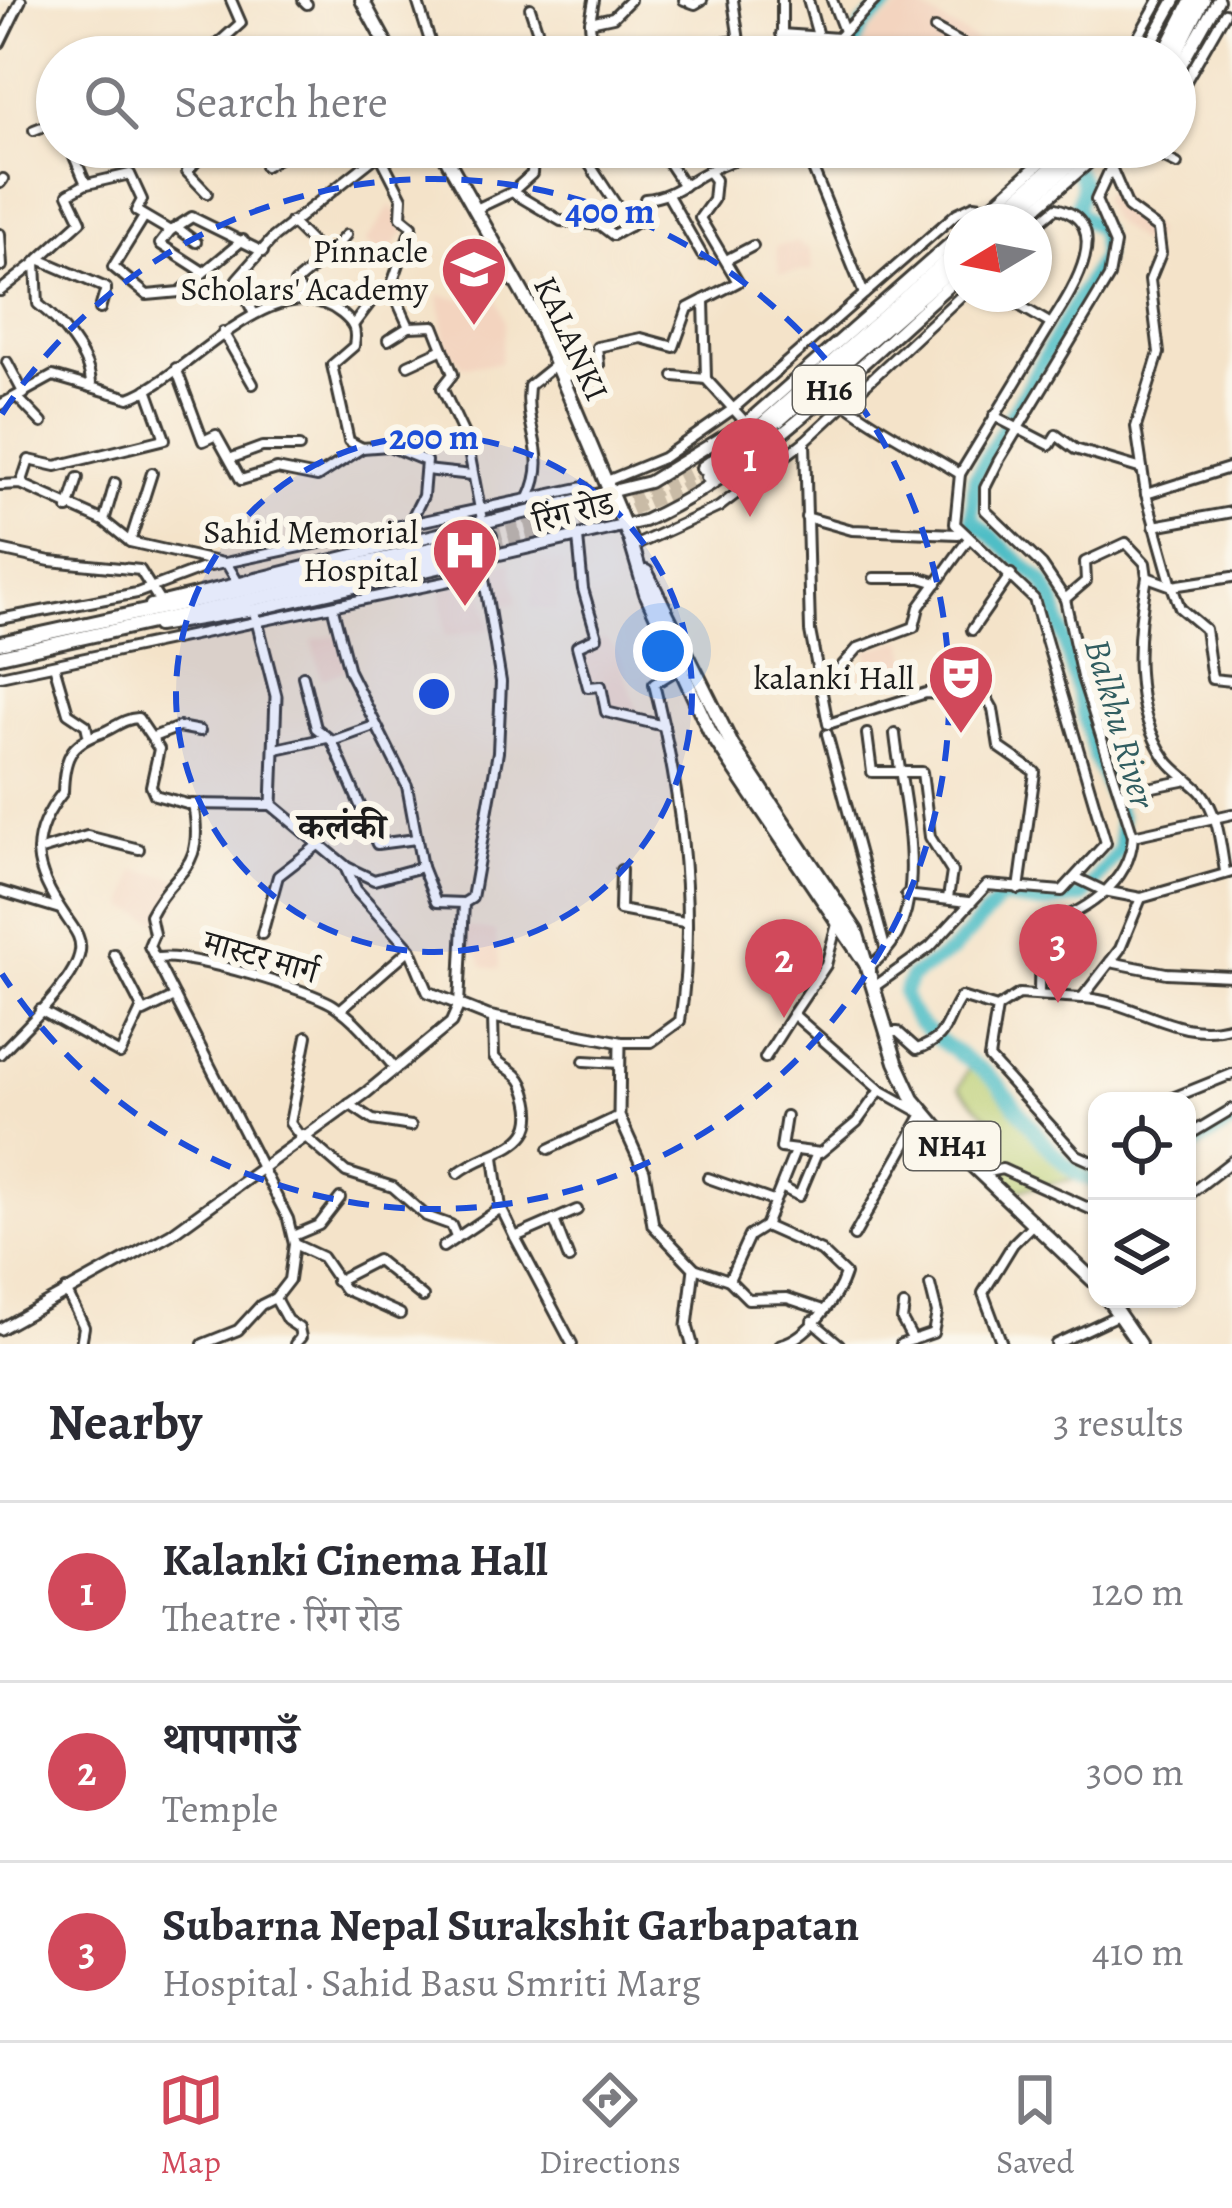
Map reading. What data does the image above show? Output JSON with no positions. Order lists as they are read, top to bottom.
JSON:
{
  "streets": {
    "highway": ["KALANKI", "NH41"],
    "main road": ["H16", "रिंग रोड"],
    "street": ["मास्टर मार्ग"]
  },
  "crossings": [
    ["KALANKI", "NH41"],
    ["रिंग रोड", "NH41"]
  ],
  "districts": ["कलंकी"],
  "water": ["Balkhu River"],
  "places": {
    "school or university": ["Pinnacle Scholars' Academy"],
    "hospital": ["Sahid Memorial Hospital"],
    "theatre": ["kalanki Hall"]
  },
  "north": "left",
  "page": {
    "search": "Search here",
    "pins": ["1", "3", "2"],
    "heading": ["Nearby", "3 results"],
    "list": [
      {
        "mark": "1",
        "name": "Kalanki Cinema Hall",
        "note": "Theatre · रिंग रोड",
        "value": "120 m"
      },
      {
        "mark": "2",
        "name": "थापागाउँ",
        "note": "Temple",
        "value": "300 m"
      },
      {
        "mark": "3",
        "name": "Subarna Nepal Surakshit Garbapatan",
        "note": "Hospital · Sahid Basu Smriti Marg",
        "value": "410 m"
      }
    ],
    "nav": ["Map", "Directions", "Saved"]
  },
  "rings": ["400 m", "200 m"]
}
